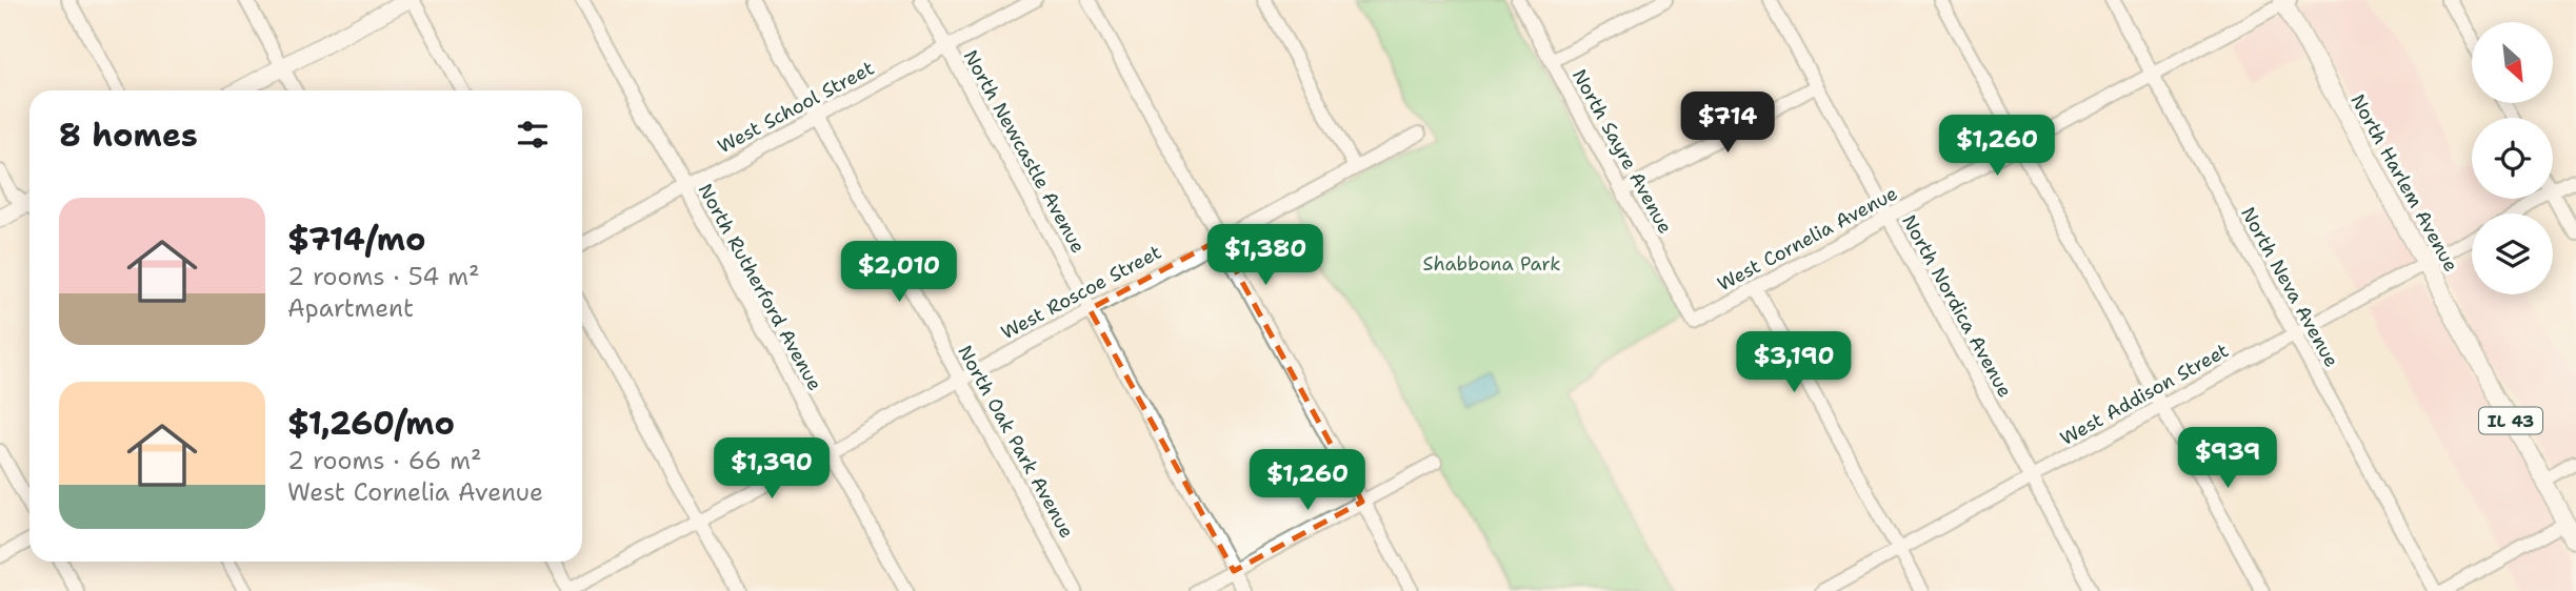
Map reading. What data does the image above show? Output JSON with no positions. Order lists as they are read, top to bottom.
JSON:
{
  "streets": {
    "main road": ["North Harlem Avenue", "IL 43"],
    "street": [
      "West School Street",
      "North Newcastle Avenue",
      "North Sayre Avenue",
      "West Cornelia Avenue",
      "North Rutherford Avenue",
      "North Neva Avenue",
      "West Roscoe Street",
      "North Nordica Avenue",
      "West Addison Street",
      "North Oak Park Avenue"
    ]
  },
  "crossings": [
    ["West School Street", "North Newcastle Avenue"],
    ["West School Street", "North Rutherford Avenue"],
    ["West School Street", "North Oak Park Avenue"],
    ["North Newcastle Avenue", "West Roscoe Street"],
    ["North Sayre Avenue", "West Cornelia Avenue"],
    ["North Harlem Avenue", "West Cornelia Avenue"],
    ["North Harlem Avenue", "West Addison Street"],
    ["West Cornelia Avenue", "North Neva Avenue"],
    ["West Cornelia Avenue", "North Nordica Avenue"],
    ["North Rutherford Avenue", "West Roscoe Street"],
    ["North Neva Avenue", "West Addison Street"],
    ["West Roscoe Street", "North Oak Park Avenue"],
    ["North Nordica Avenue", "West Addison Street"]
  ],
  "parks": ["Shabbona Park"],
  "north": "bottom right",
  "page": {
    "heading": "8 homes",
    "price": [
      "$714",
      "$1,260",
      "$1,380",
      "$2,010",
      "$3,190",
      "$939",
      "$1,390",
      "$1,260"
    ],
    "list": [
      {
        "name": "$714/mo",
        "note": "2 rooms · 54 m² · Apartment"
      },
      {
        "name": "$1,260/mo",
        "note": "2 rooms · 66 m² · West Cornelia Avenue"
      }
    ]
  }
}
